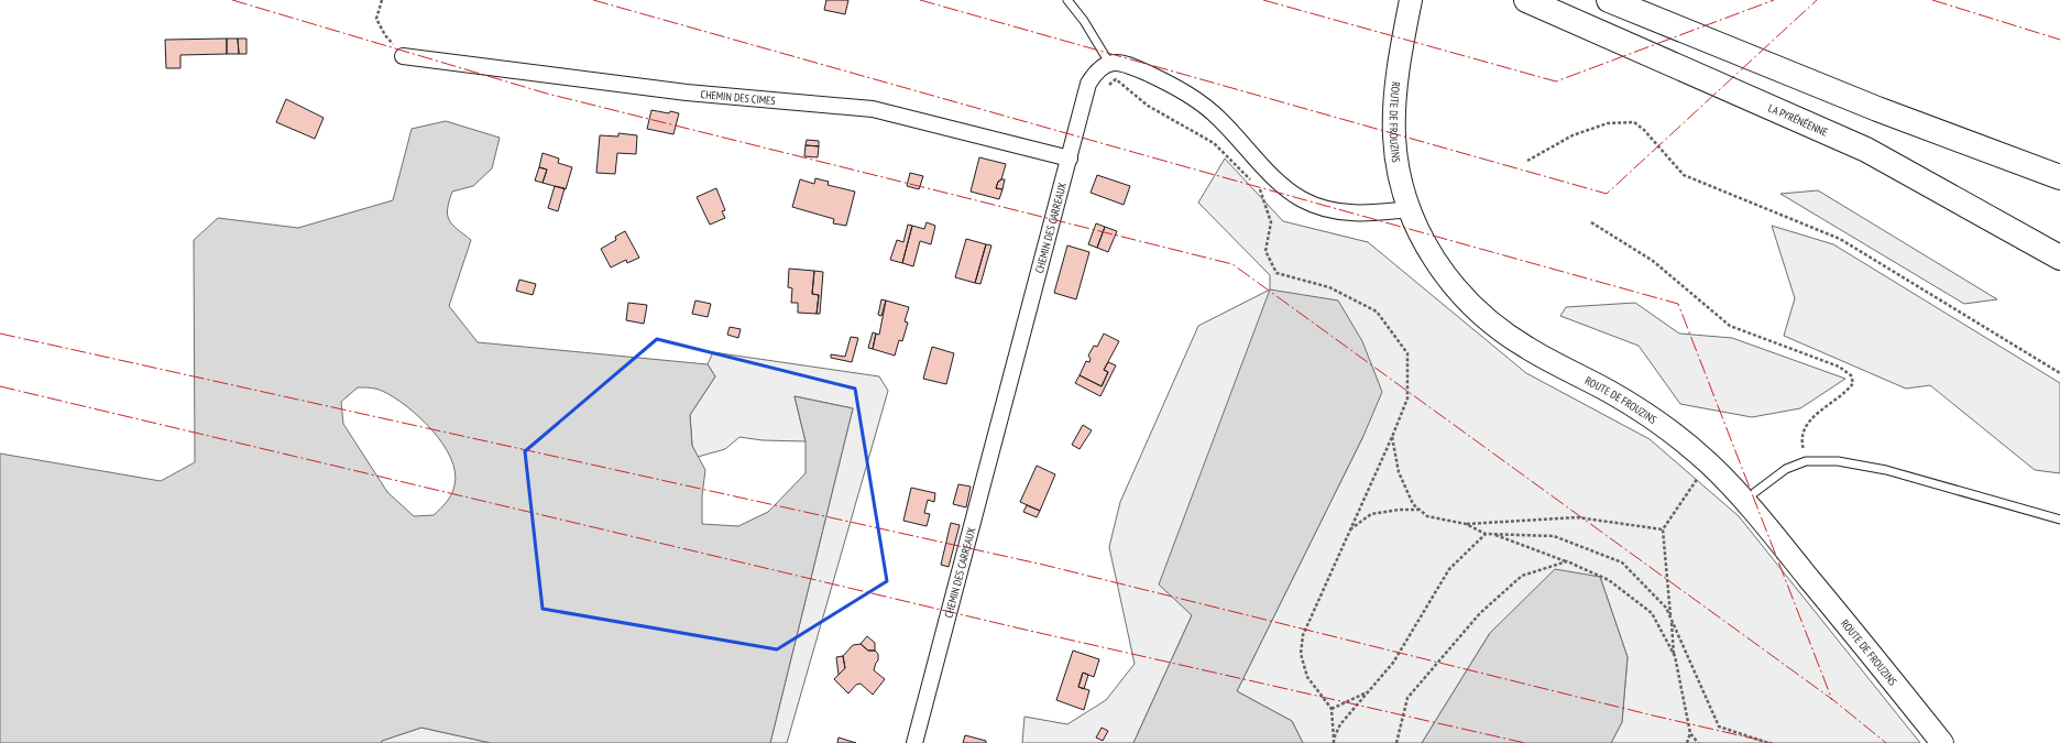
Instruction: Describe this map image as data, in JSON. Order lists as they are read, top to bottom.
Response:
{
  "streets": {
    "highway": ["LA PYRÉNÉENNE"],
    "main road": ["ROUTE DE FROUZINS"],
    "street": ["CHEMIN DES CIMES", "CHEMIN DES CARREAUX"]
  },
  "crossings": [
    ["CHEMIN DES CIMES", "CHEMIN DES CARREAUX"]
  ]
}
